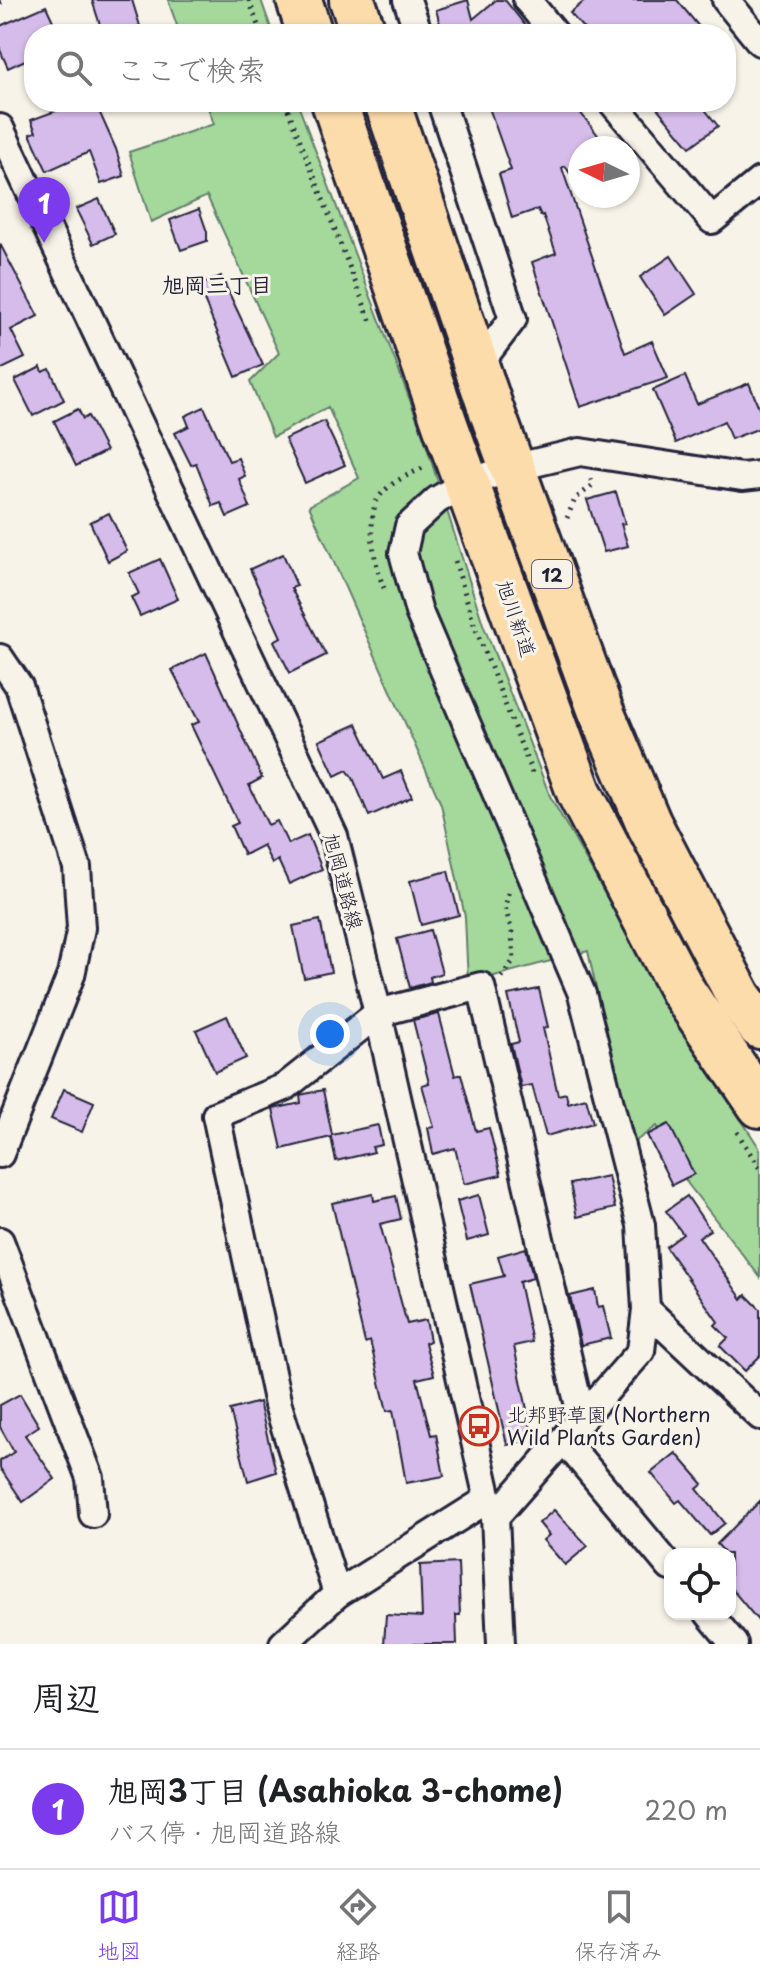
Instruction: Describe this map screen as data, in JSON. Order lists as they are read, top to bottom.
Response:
{
  "streets": {
    "highway": ["12", "旭川新道"],
    "street": ["旭岡道路線"]
  },
  "districts": ["旭岡三丁目"],
  "places": {
    "bus stop": ["北邦野草園 (Northern Wild Plants Garden)"]
  },
  "north": "left",
  "page": {
    "search": "ここで検索",
    "pins": "1",
    "heading": "周辺",
    "list": [
      {
        "mark": "1",
        "name": "旭岡3丁目 (Asahioka 3-chome)",
        "note": "バス停 · 旭岡道路線",
        "value": "220 m"
      }
    ],
    "nav": ["地図", "経路", "保存済み"]
  }
}
